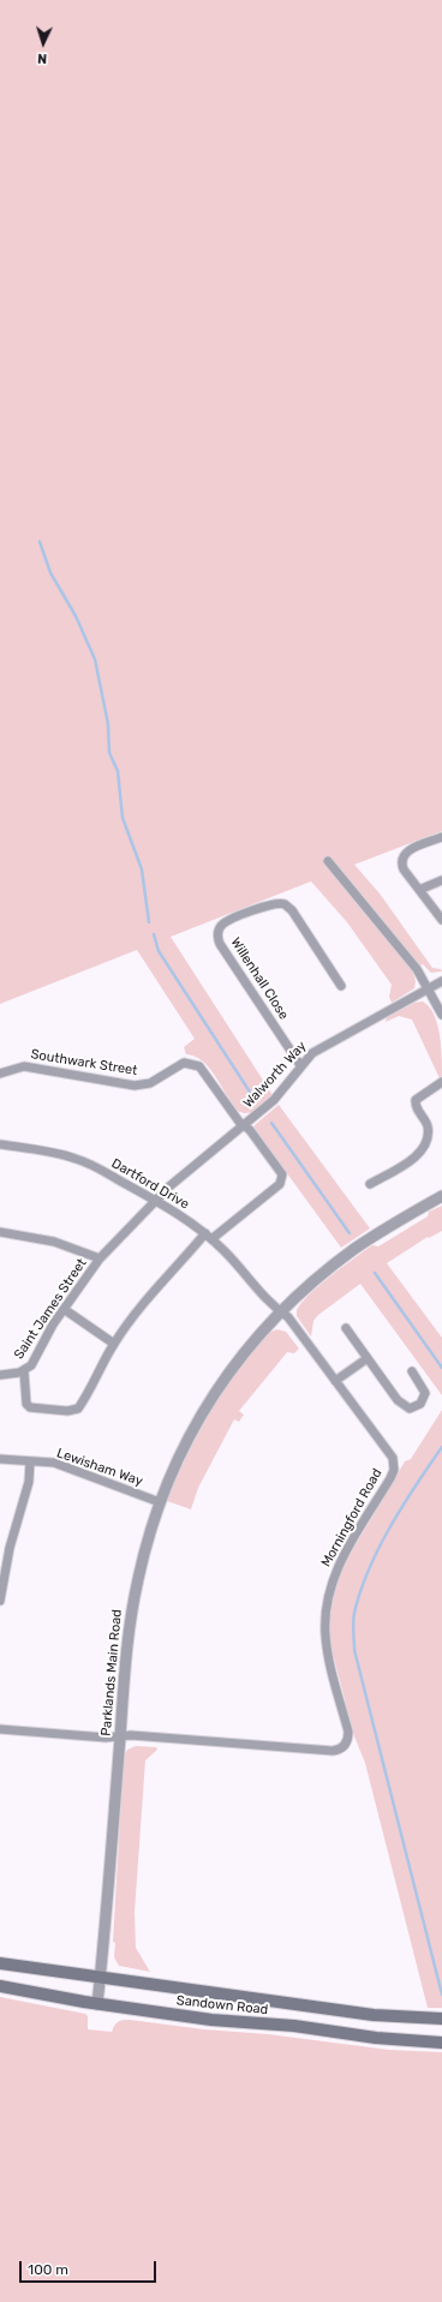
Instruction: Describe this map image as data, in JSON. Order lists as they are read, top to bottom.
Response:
{
  "streets": {
    "main road": ["Sandown Road"],
    "street": [
      "Willenhall Close",
      "Southwark Street",
      "Walworth Way",
      "Dartford Drive",
      "Saint James Street",
      "Lewisham Way",
      "Morningford Road",
      "Parklands Main Road"
    ]
  },
  "crossings": [
    ["Willenhall Close", "Walworth Way"],
    ["Southwark Street", "Walworth Way"],
    ["Southwark Street", "Dartford Drive"],
    ["Walworth Way", "Dartford Drive"],
    ["Walworth Way", "Saint James Street"],
    ["Dartford Drive", "Saint James Street"],
    ["Dartford Drive", "Morningford Road"],
    ["Dartford Drive", "Parklands Main Road"],
    ["Lewisham Way", "Parklands Main Road"],
    ["Morningford Road", "Parklands Main Road"],
    ["Parklands Main Road", "Sandown Road"]
  ],
  "scale_bar": "100 m",
  "north": "bottom"
}
